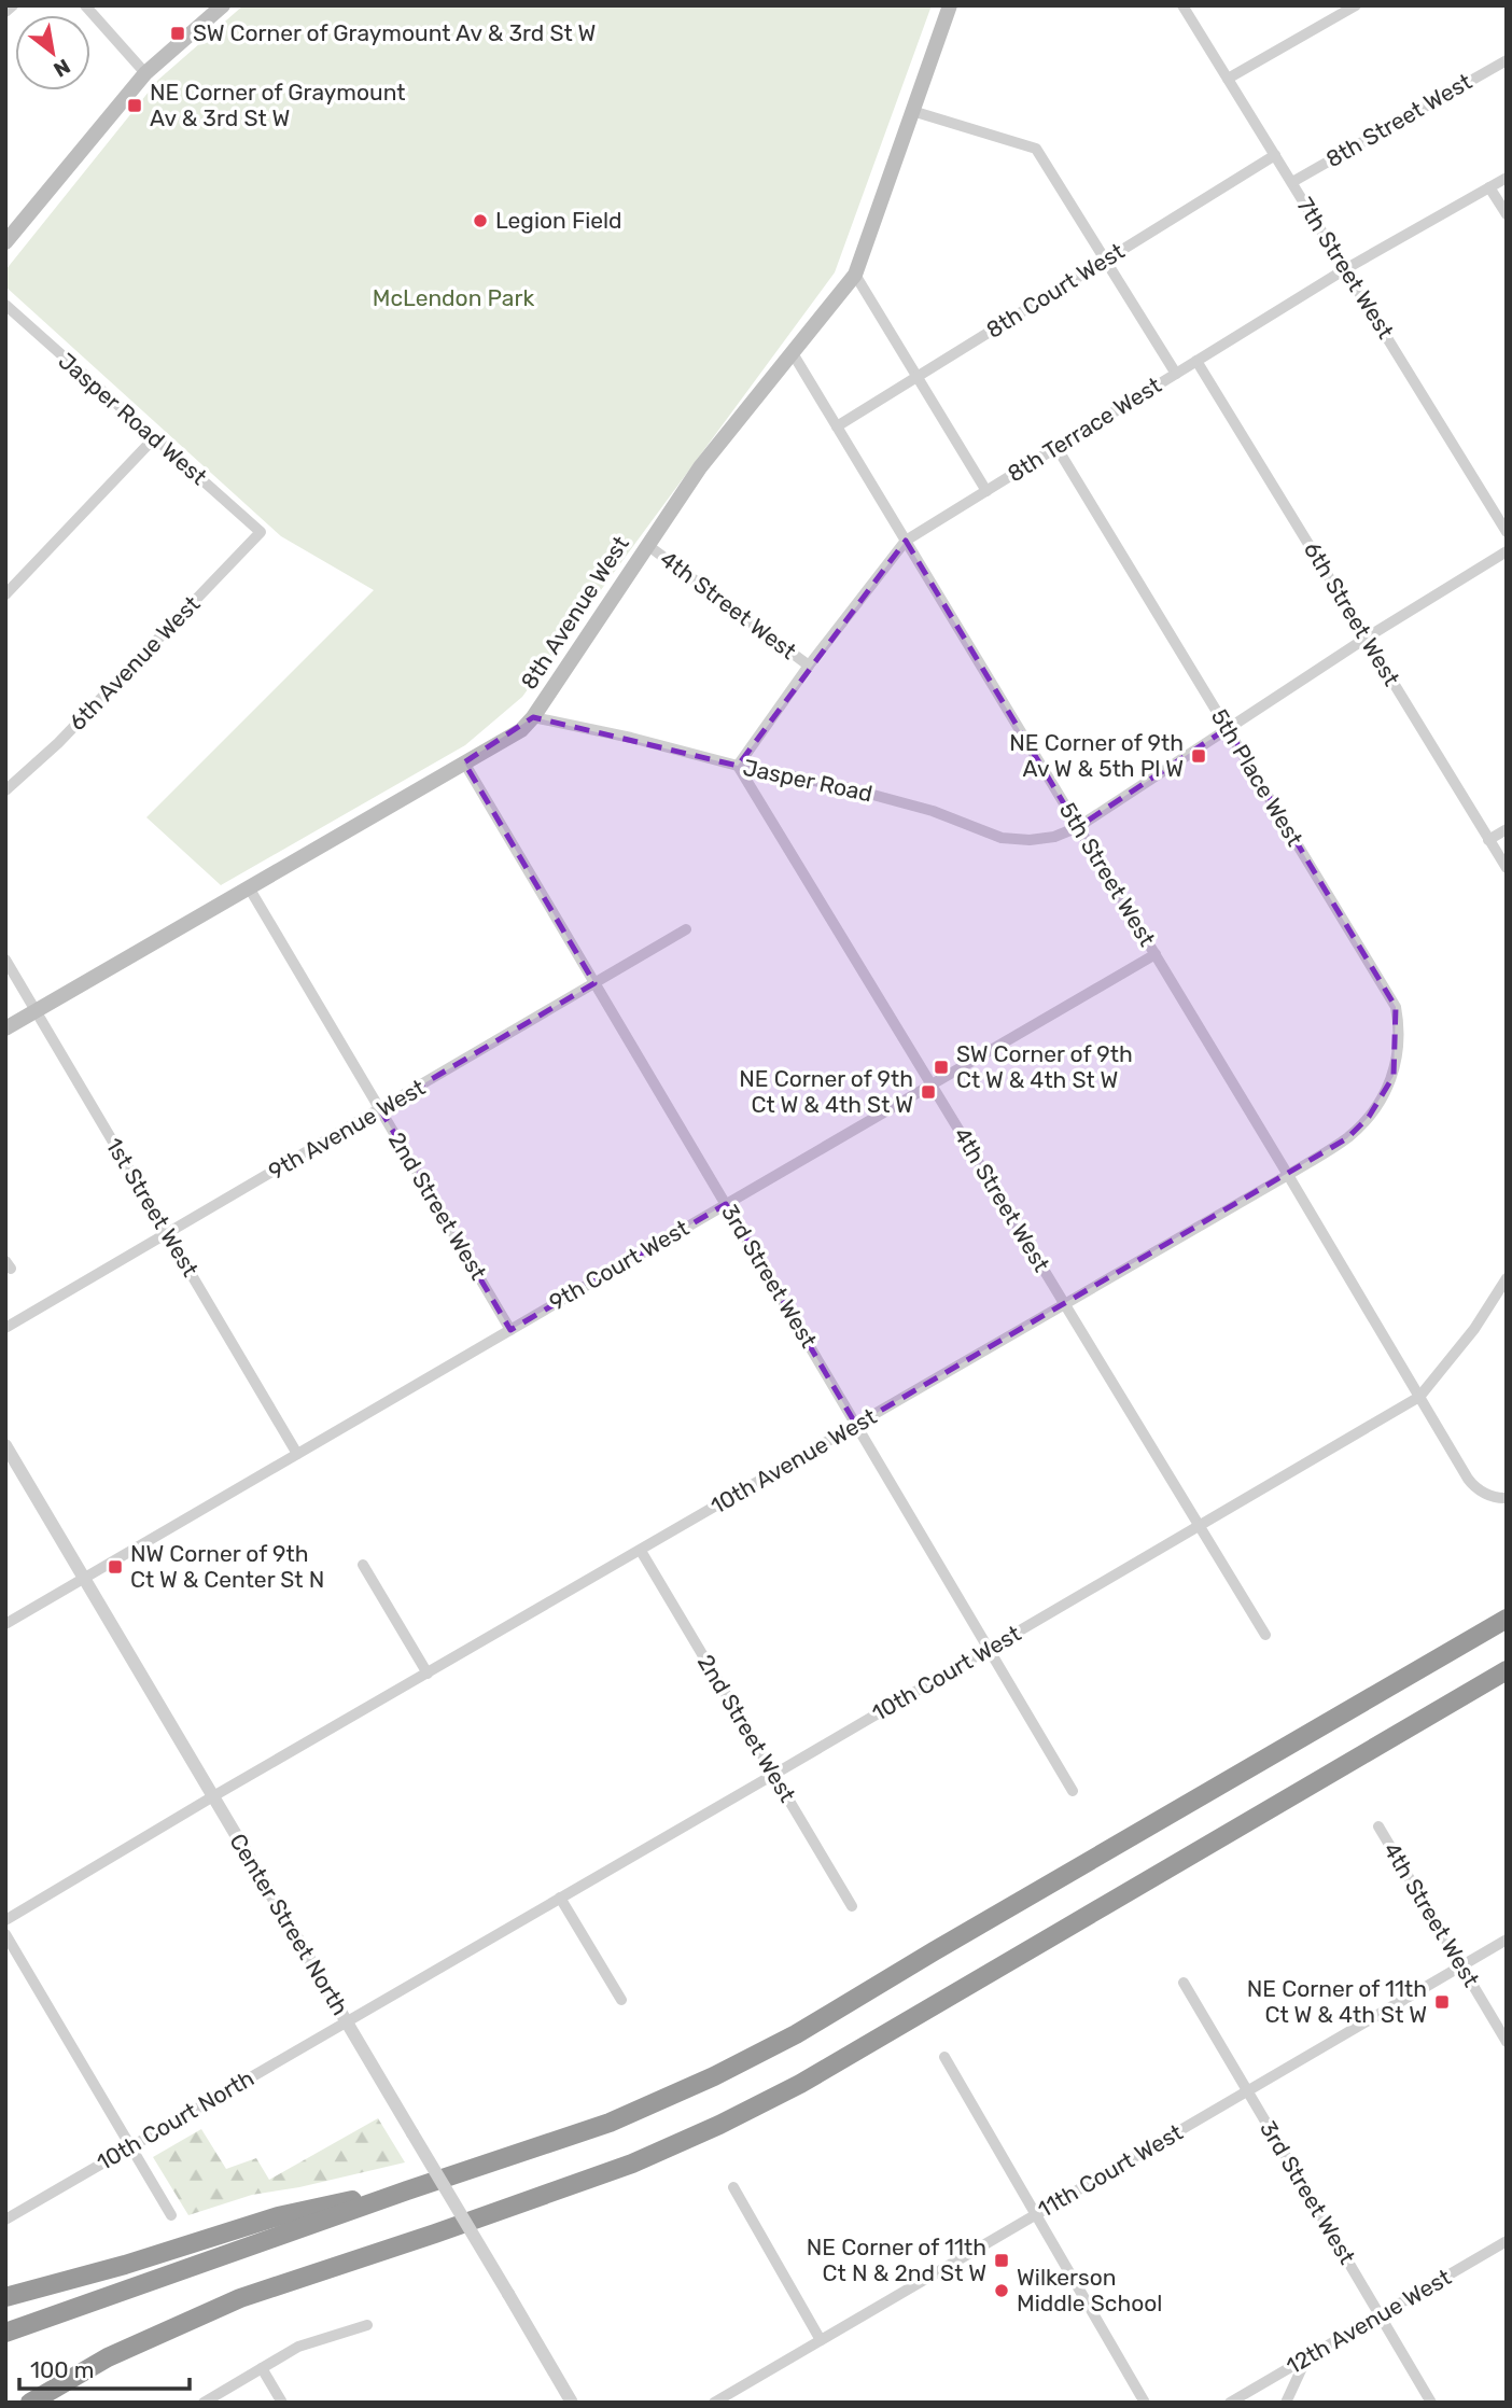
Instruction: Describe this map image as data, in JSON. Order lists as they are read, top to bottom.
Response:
{
  "streets": {
    "main road": ["8th Avenue West"],
    "street": [
      "8th Street West",
      "7th Street West",
      "8th Court West",
      "Jasper Road West",
      "8th Terrace West",
      "4th Street West",
      "6th Street West",
      "6th Avenue West",
      "5th Place West",
      "Jasper Road",
      "5th Street West",
      "9th Avenue West",
      "2nd Street West",
      "1st Street West",
      "9th Court West",
      "3rd Street West",
      "10th Avenue West",
      "10th Court West",
      "Center Street North",
      "10th Court North",
      "11th Court West",
      "12th Avenue West"
    ]
  },
  "crossings": [
    ["8th Street West", "7th Street West"],
    ["7th Street West", "8th Court West"],
    ["7th Street West", "8th Terrace West"],
    ["8th Court West", "5th Street West"],
    ["Jasper Road West", "6th Avenue West"],
    ["8th Terrace West", "4th Street West"],
    ["8th Terrace West", "6th Street West"],
    ["8th Terrace West", "5th Place West"],
    ["8th Terrace West", "Jasper Road"],
    ["8th Terrace West", "5th Street West"],
    ["4th Street West", "8th Avenue West"],
    ["4th Street West", "Jasper Road"],
    ["4th Street West", "9th Court West"],
    ["4th Street West", "10th Avenue West"],
    ["4th Street West", "10th Court West"],
    ["4th Street West", "11th Court West"],
    ["8th Avenue West", "Jasper Road"],
    ["8th Avenue West", "5th Street West"],
    ["8th Avenue West", "2nd Street West"],
    ["8th Avenue West", "1st Street West"],
    ["8th Avenue West", "3rd Street West"],
    ["5th Place West", "10th Avenue West"],
    ["Jasper Road", "5th Street West"],
    ["5th Street West", "9th Court West"],
    ["5th Street West", "10th Avenue West"],
    ["5th Street West", "10th Court West"],
    ["9th Avenue West", "2nd Street West"],
    ["9th Avenue West", "1st Street West"],
    ["9th Avenue West", "3rd Street West"],
    ["2nd Street West", "9th Court West"],
    ["2nd Street West", "10th Avenue West"],
    ["2nd Street West", "10th Court West"],
    ["1st Street West", "9th Court West"],
    ["9th Court West", "3rd Street West"],
    ["9th Court West", "Center Street North"],
    ["3rd Street West", "10th Avenue West"],
    ["3rd Street West", "10th Court West"],
    ["3rd Street West", "11th Court West"],
    ["3rd Street West", "12th Avenue West"],
    ["10th Avenue West", "Center Street North"],
    ["10th Court West", "Center Street North"],
    ["10th Court West", "10th Court North"],
    ["Center Street North", "10th Court North"]
  ],
  "parks": ["McLendon Park"],
  "places": {
    "transit": [
      "SW Corner of Graymount Av & 3rd St W",
      "NE Corner of Graymount Av & 3rd St W",
      "NE Corner of 9th Av W & 5th Pl W",
      "SW Corner of 9th Ct W & 4th St W",
      "NE Corner of 9th Ct W & 4th St W",
      "NW Corner of 9th Ct W & Center St N",
      "NE Corner of 11th Ct W & 4th St W",
      "NE Corner of 11th Ct N & 2nd St W"
    ],
    "other": ["Legion Field", "Wilkerson Middle School"]
  },
  "scale_bar": "100 m",
  "north": "bottom right"
}
